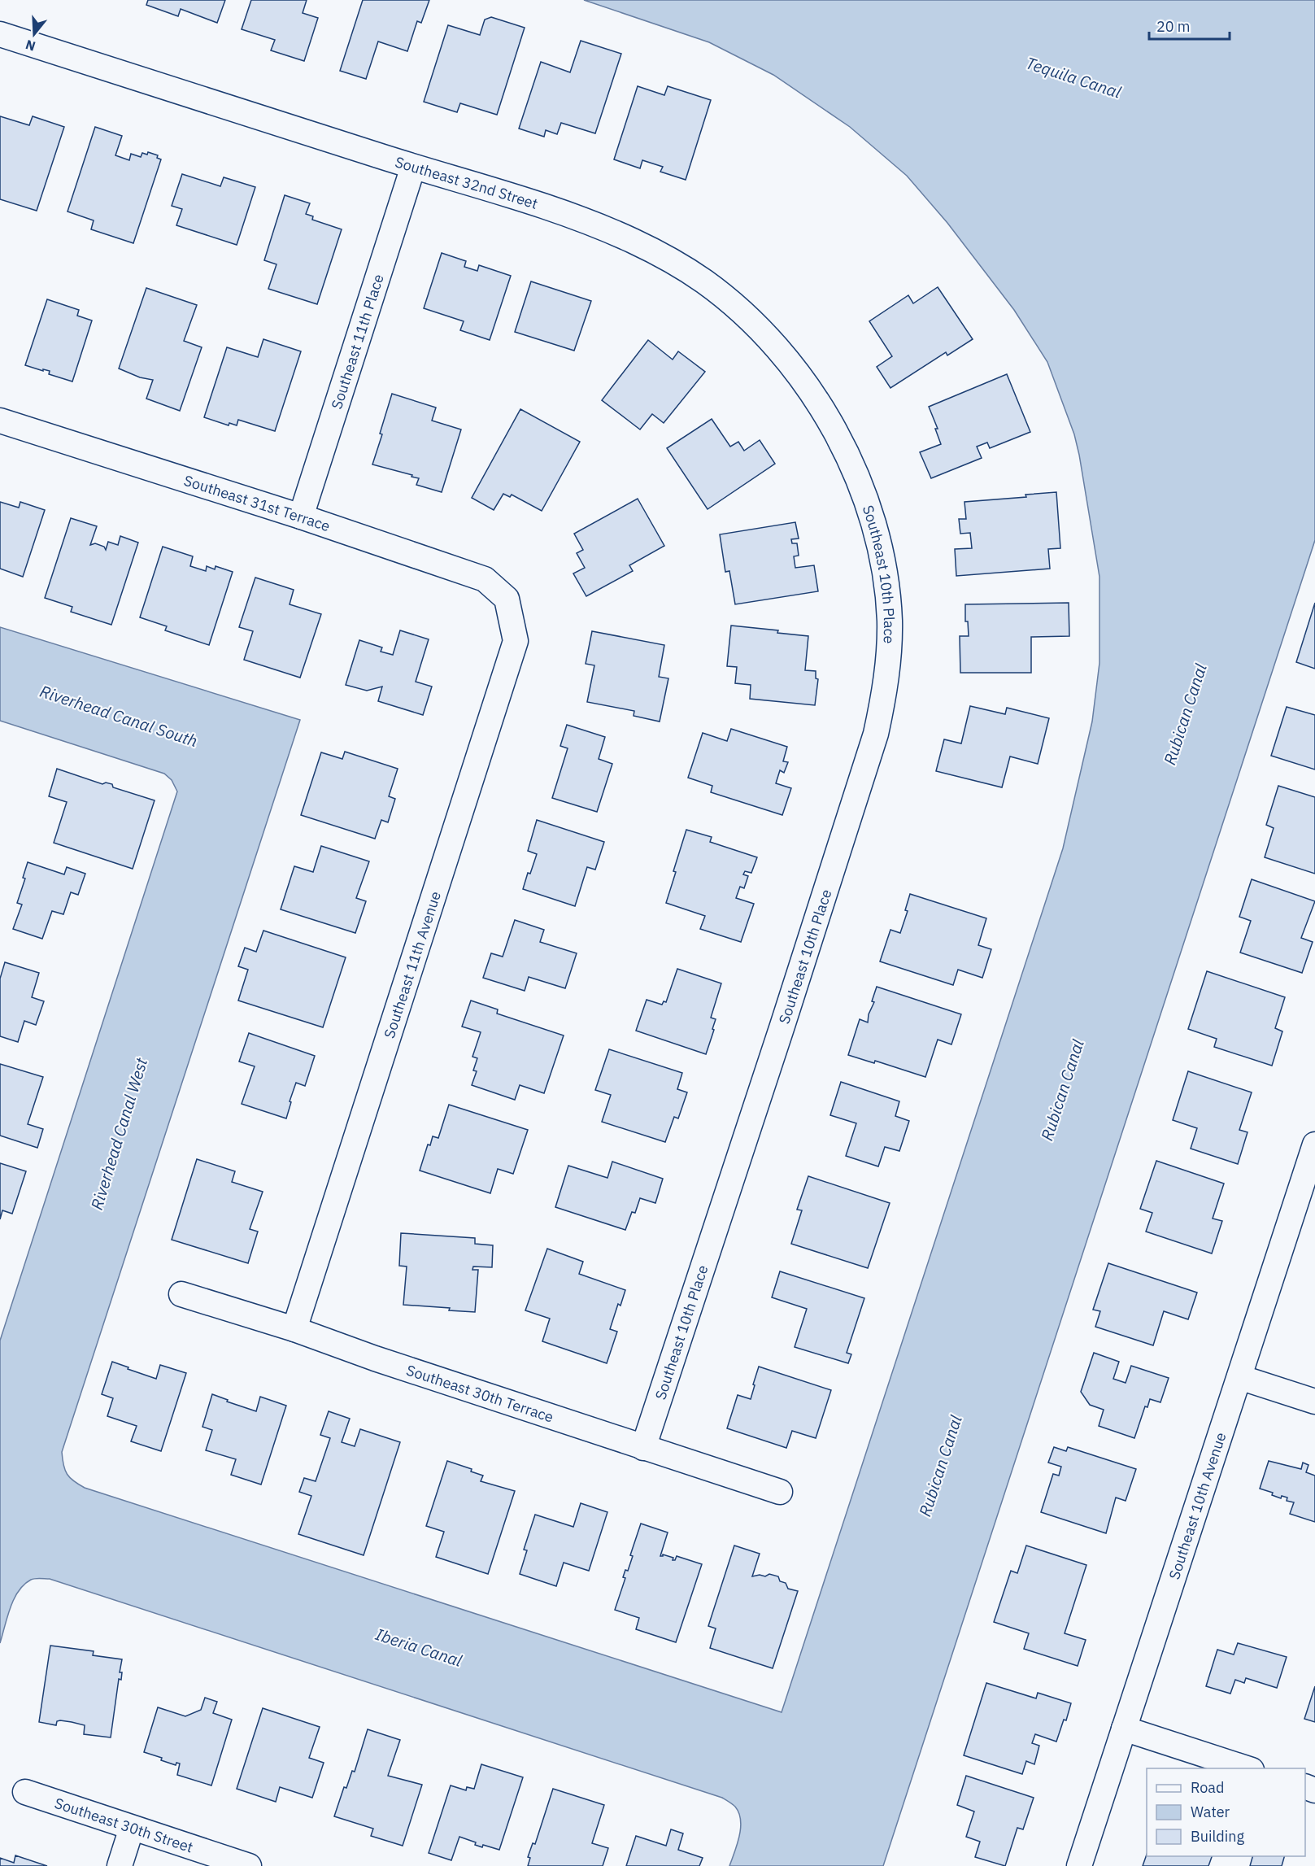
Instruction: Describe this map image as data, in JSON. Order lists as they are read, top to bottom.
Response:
{
  "streets": {
    "street": [
      "Southeast 32nd Street",
      "Southeast 11th Place",
      "Southeast 31st Terrace",
      "Southeast 10th Place",
      "Southeast 11th Avenue",
      "Southeast 30th Terrace",
      "Southeast 10th Avenue",
      "Southeast 30th Street"
    ]
  },
  "crossings": [
    ["Southeast 32nd Street", "Southeast 11th Place"],
    ["Southeast 32nd Street", "Southeast 10th Place"],
    ["Southeast 11th Place", "Southeast 31st Terrace"],
    ["Southeast 31st Terrace", "Southeast 11th Avenue"],
    ["Southeast 10th Place", "Southeast 30th Terrace"],
    ["Southeast 11th Avenue", "Southeast 30th Terrace"]
  ],
  "water": [
    "Tequila Canal",
    "Rubican Canal",
    "Riverhead Canal South",
    "Riverhead Canal West",
    "Iberia Canal"
  ],
  "legend": ["Road", "Water", "Building"],
  "scale_bar": "20 m",
  "north": "bottom"
}
